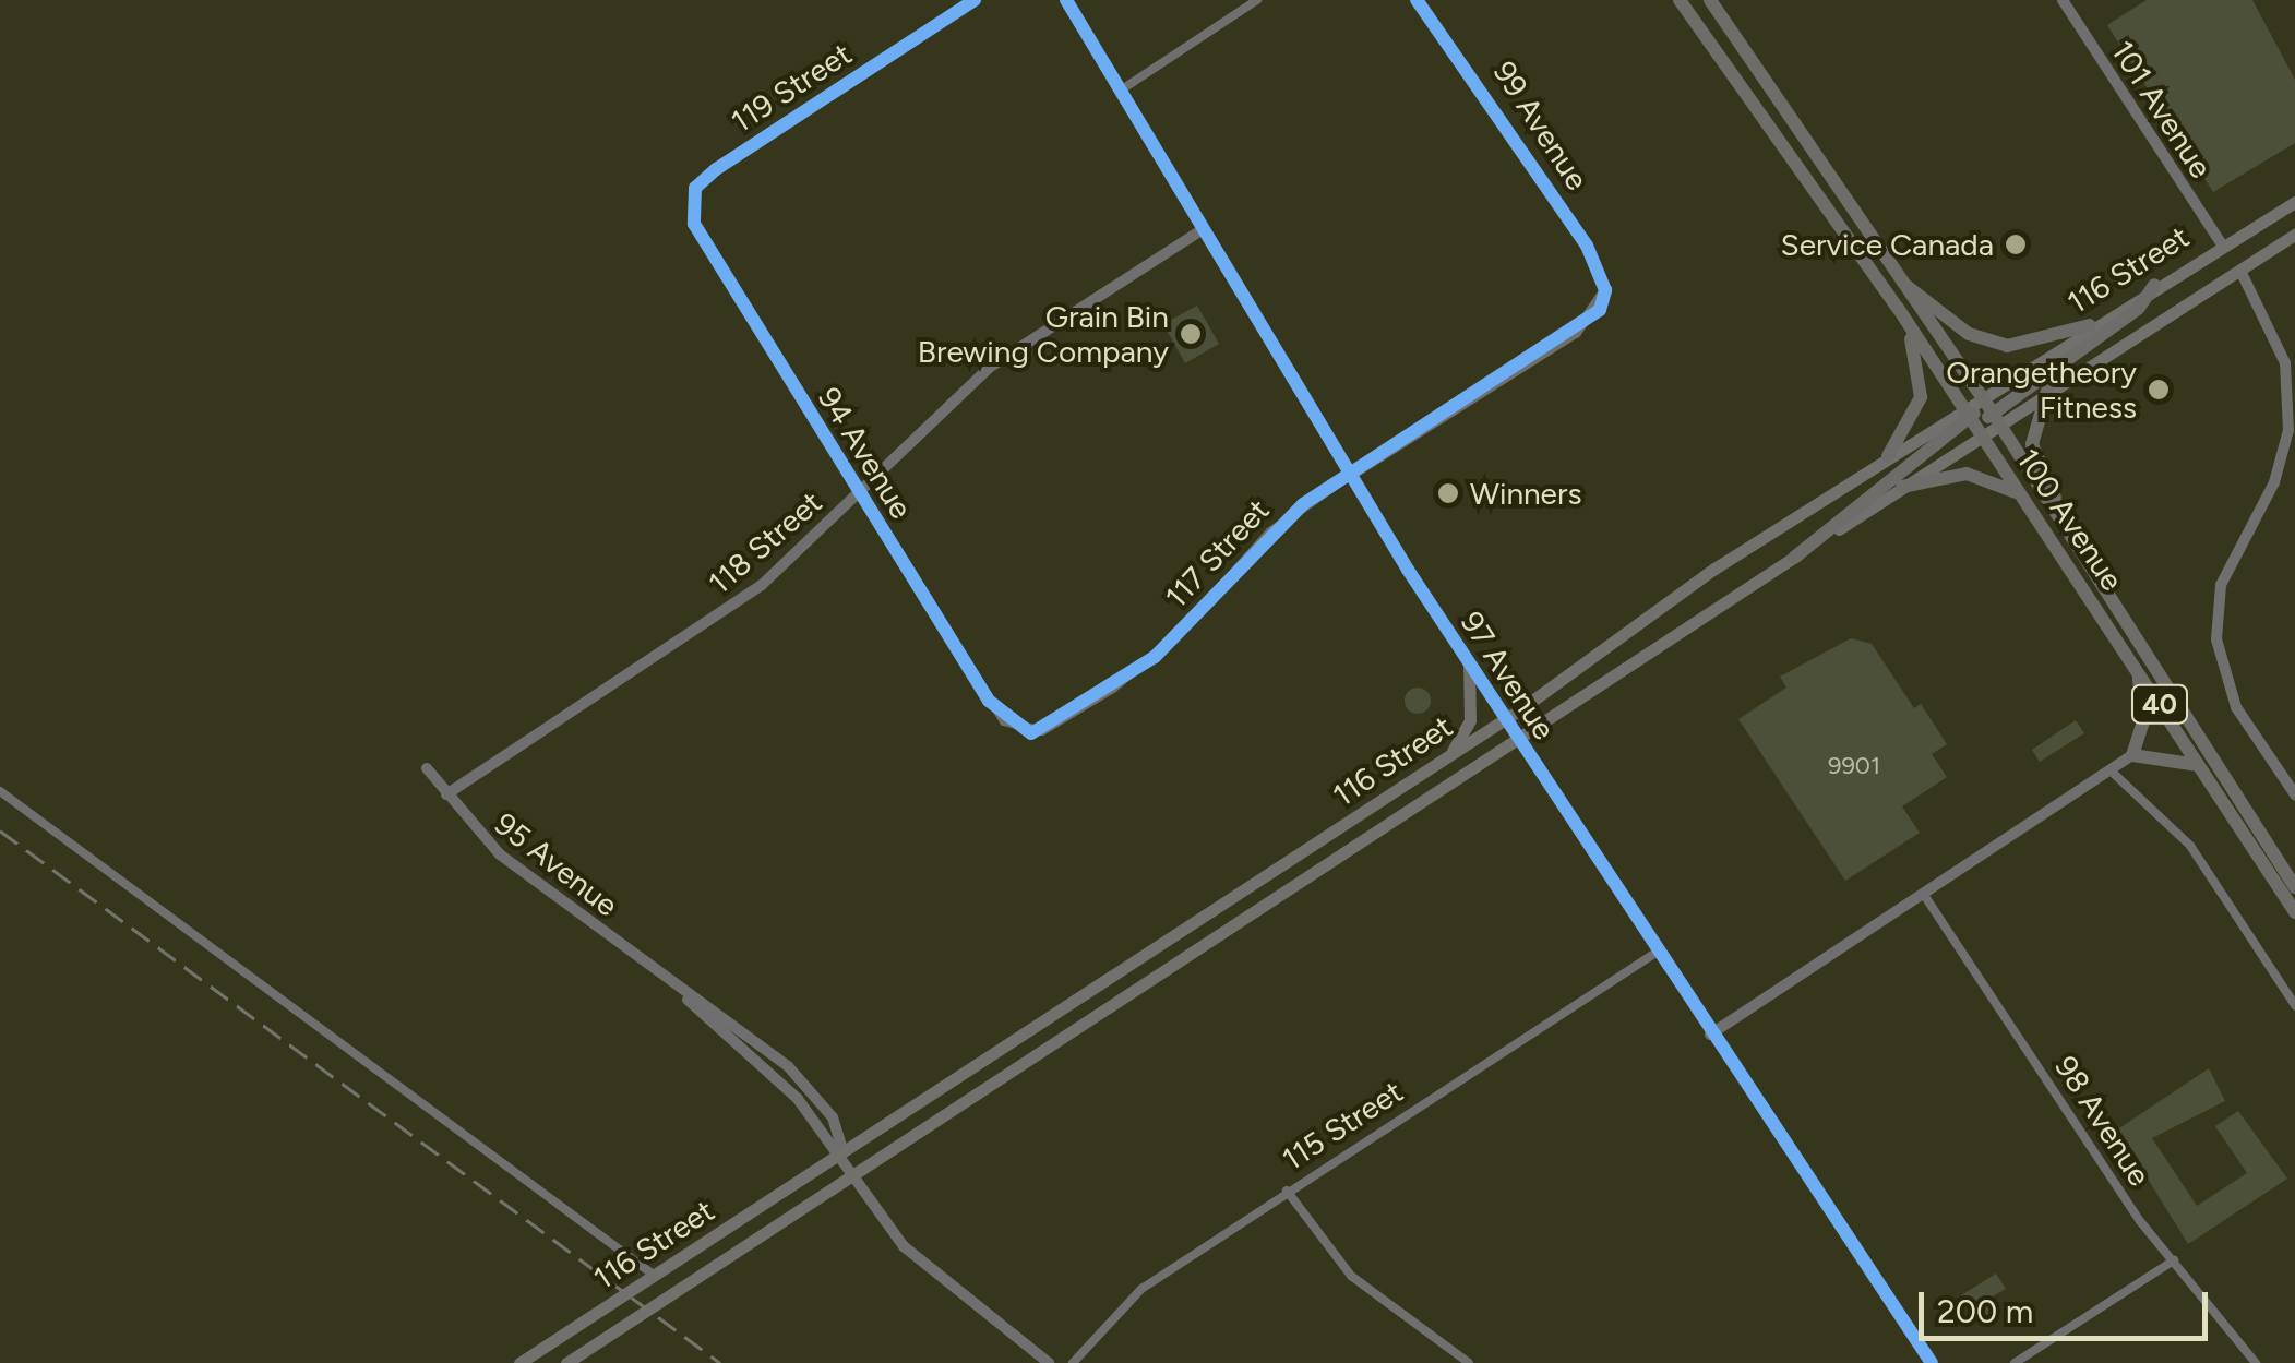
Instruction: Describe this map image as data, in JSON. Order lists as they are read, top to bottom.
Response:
{
  "streets": {
    "main road": ["116 Street", "100 Avenue", "40"],
    "street": [
      "119 Street",
      "101 Avenue",
      "99 Avenue",
      "94 Avenue",
      "118 Street",
      "117 Street",
      "97 Avenue",
      "95 Avenue",
      "98 Avenue",
      "115 Street"
    ]
  },
  "crossings": [
    ["119 Street", "94 Avenue"],
    ["101 Avenue", "116 Street"],
    ["99 Avenue", "117 Street"],
    ["116 Street", "100 Avenue"],
    ["116 Street", "97 Avenue"],
    ["116 Street", "95 Avenue"],
    ["94 Avenue", "118 Street"],
    ["94 Avenue", "117 Street"],
    ["118 Street", "97 Avenue"],
    ["118 Street", "95 Avenue"],
    ["117 Street", "97 Avenue"],
    ["97 Avenue", "115 Street"]
  ],
  "places": [
    "Service Canada",
    "Grain Bin Brewing Company",
    "Orangetheory Fitness",
    "Winners"
  ],
  "house_numbers": ["9901"],
  "scale_bar": "200 m"
}
